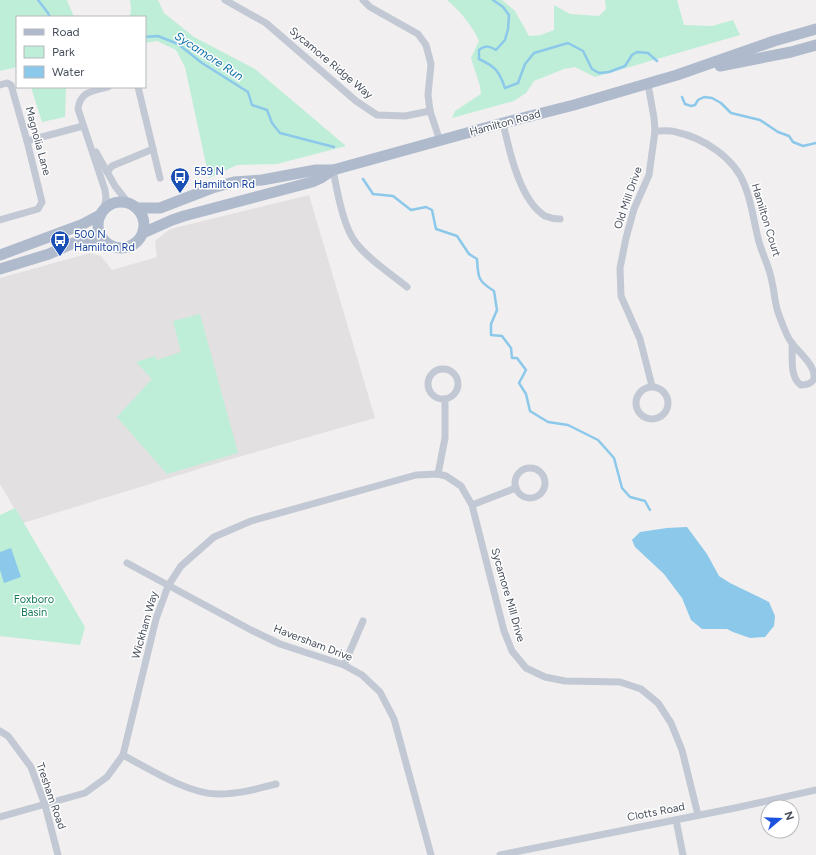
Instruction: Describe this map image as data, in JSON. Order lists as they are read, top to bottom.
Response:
{
  "streets": {
    "main road": ["Hamilton Road"],
    "street": [
      "Sycamore Ridge Way",
      "Magnolia Lane",
      "Old Mill Drive",
      "Hamilton Court",
      "Sycamore Mill Drive",
      "Wickham Way",
      "Haversham Drive",
      "Tresham Road",
      "Clotts Road"
    ]
  },
  "crossings": [
    ["Hamilton Road", "Old Mill Drive"],
    ["Old Mill Drive", "Hamilton Court"],
    ["Sycamore Mill Drive", "Wickham Way"],
    ["Sycamore Mill Drive", "Clotts Road"],
    ["Wickham Way", "Haversham Drive"],
    ["Wickham Way", "Tresham Road"]
  ],
  "water": ["Sycamore Run"],
  "parks": ["Foxboro Basin"],
  "places": {
    "bus stop": ["559 N Hamilton Rd", "500 N Hamilton Rd"]
  },
  "legend": ["Road", "Park", "Water"],
  "north": "right"
}
